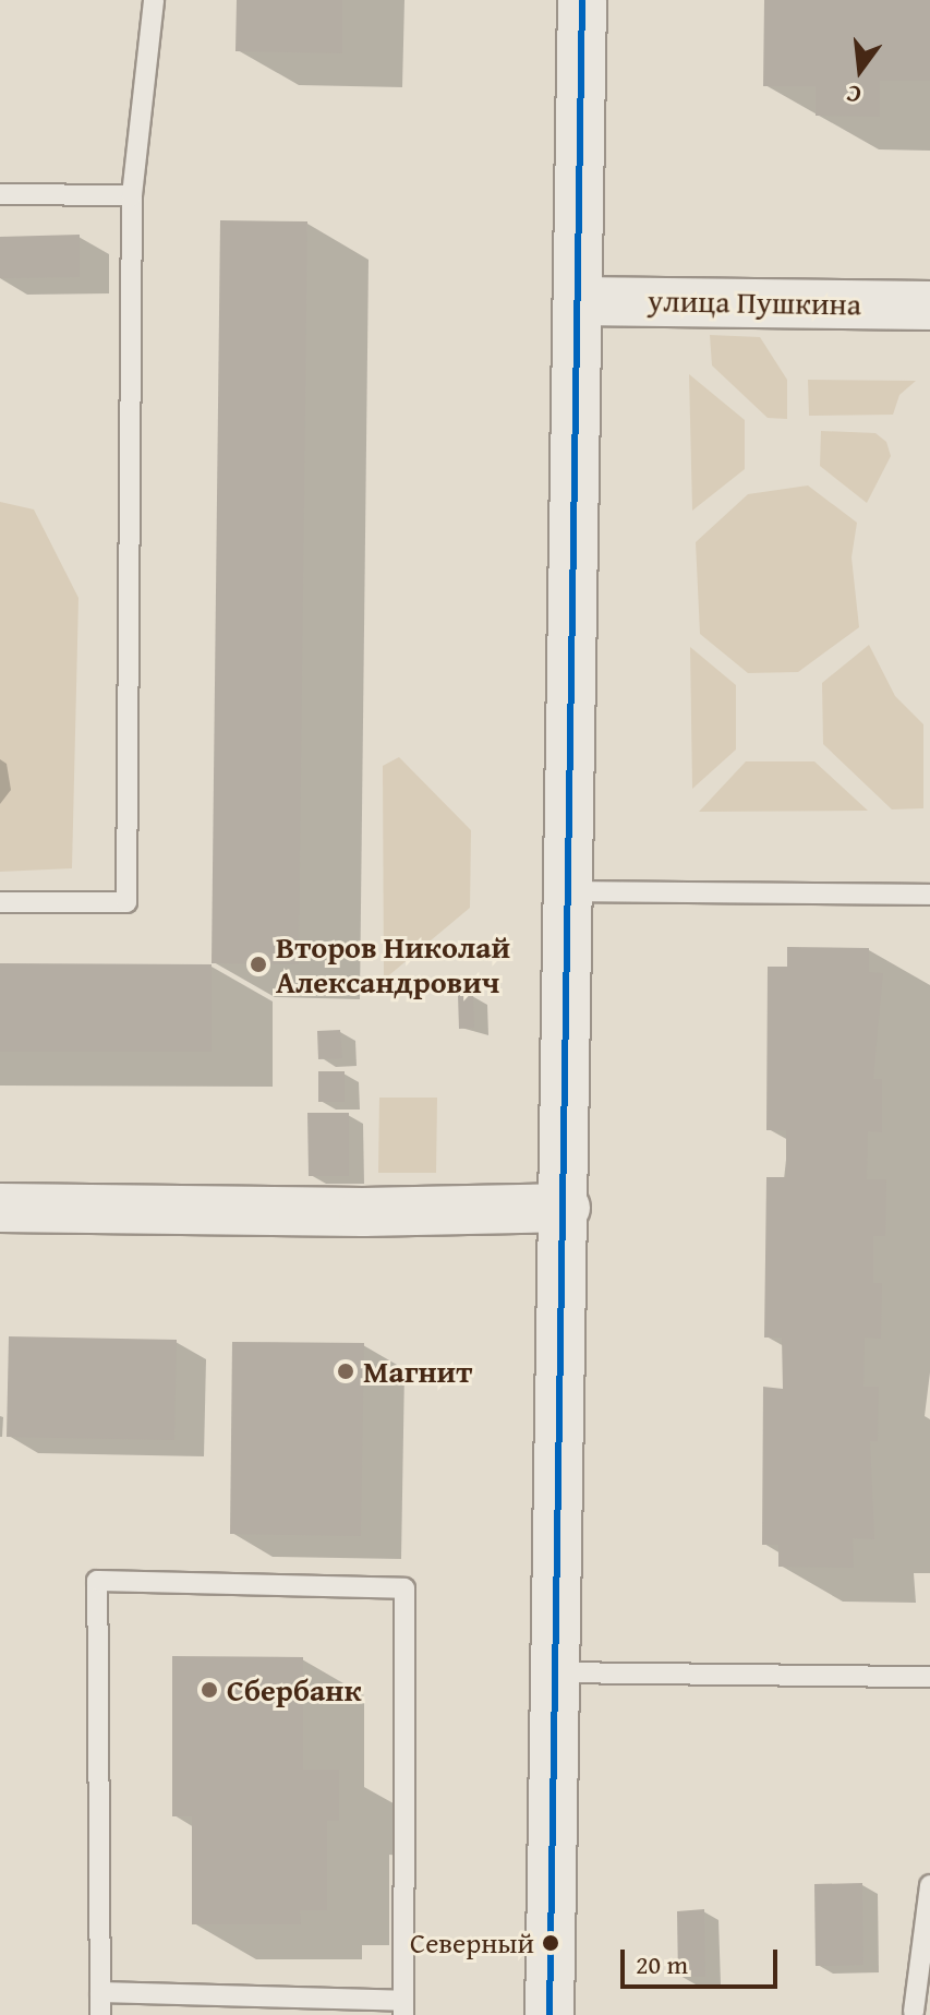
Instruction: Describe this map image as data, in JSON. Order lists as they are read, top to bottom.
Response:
{
  "streets": {
    "main road": ["улица Пушкина"]
  },
  "places": [
    "Второв Николай Александрович",
    "Магнит",
    "Сбербанк",
    "Северный"
  ],
  "scale_bar": "20 m",
  "north": "bottom"
}
